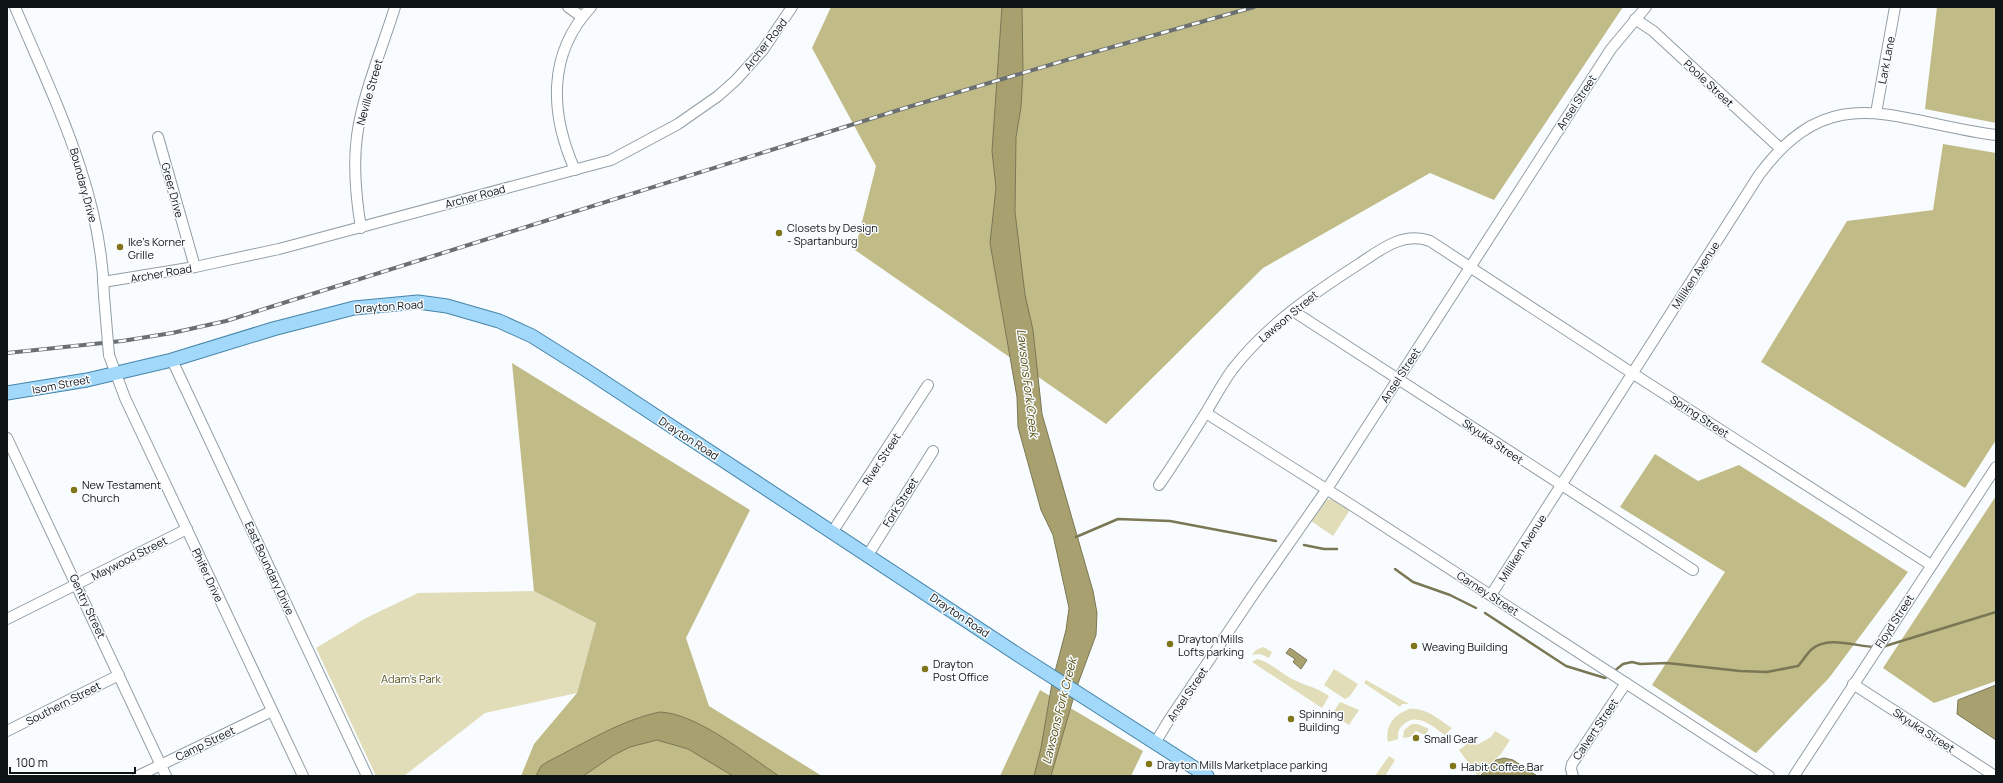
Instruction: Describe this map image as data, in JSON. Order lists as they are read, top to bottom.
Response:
{
  "streets": {
    "main road": ["Drayton Road", "Isom Street"],
    "street": [
      "Archer Road",
      "Lark Lane",
      "Poole Street",
      "Neville Street",
      "Ansel Street",
      "Boundary Drive",
      "Greer Drive",
      "Milliken Avenue",
      "Lawson Street",
      "Spring Street",
      "Skyuka Street",
      "River Street",
      "Fork Street",
      "Maywood Street",
      "East Boundary Drive",
      "Phifer Drive",
      "Carney Street",
      "Gentry Street",
      "Floyd Street",
      "Southern Street",
      "Calvert Street",
      "Camp Street"
    ]
  },
  "crossings": [
    ["Archer Road", "Neville Street"],
    ["Archer Road", "Boundary Drive"],
    ["Archer Road", "Greer Drive"],
    ["Lark Lane", "Milliken Avenue"],
    ["Poole Street", "Ansel Street"],
    ["Poole Street", "Milliken Avenue"],
    ["Ansel Street", "Drayton Road"],
    ["Ansel Street", "Lawson Street"],
    ["Ansel Street", "Spring Street"],
    ["Ansel Street", "Skyuka Street"],
    ["Ansel Street", "Carney Street"],
    ["Boundary Drive", "Drayton Road"],
    ["Boundary Drive", "Isom Street"],
    ["Boundary Drive", "Phifer Drive"],
    ["Milliken Avenue", "Spring Street"],
    ["Milliken Avenue", "Skyuka Street"],
    ["Milliken Avenue", "Carney Street"],
    ["Drayton Road", "Isom Street"],
    ["Drayton Road", "River Street"],
    ["Drayton Road", "Fork Street"],
    ["Drayton Road", "East Boundary Drive"],
    ["Drayton Road", "Phifer Drive"],
    ["Lawson Street", "Spring Street"],
    ["Lawson Street", "Skyuka Street"],
    ["Lawson Street", "Carney Street"],
    ["Isom Street", "Phifer Drive"],
    ["Spring Street", "Floyd Street"],
    ["Skyuka Street", "Floyd Street"],
    ["Maywood Street", "Phifer Drive"],
    ["Maywood Street", "Gentry Street"],
    ["Phifer Drive", "Camp Street"],
    ["Carney Street", "Calvert Street"],
    ["Gentry Street", "Southern Street"],
    ["Gentry Street", "Camp Street"]
  ],
  "water": ["Lawsons Fork Creek"],
  "parks": ["Adam's Park"],
  "places": [
    "Closets by Design - Spartanburg",
    "Ike's Korner Grille",
    "New Testament Church",
    "Drayton Mills Lofts parking",
    "Weaving Building",
    "Drayton Post Office",
    "Spinning Building",
    "Small Gear",
    "Drayton Mills Marketplace parking",
    "Habit Coffee Bar"
  ],
  "scale_bar": "100 m"
}
